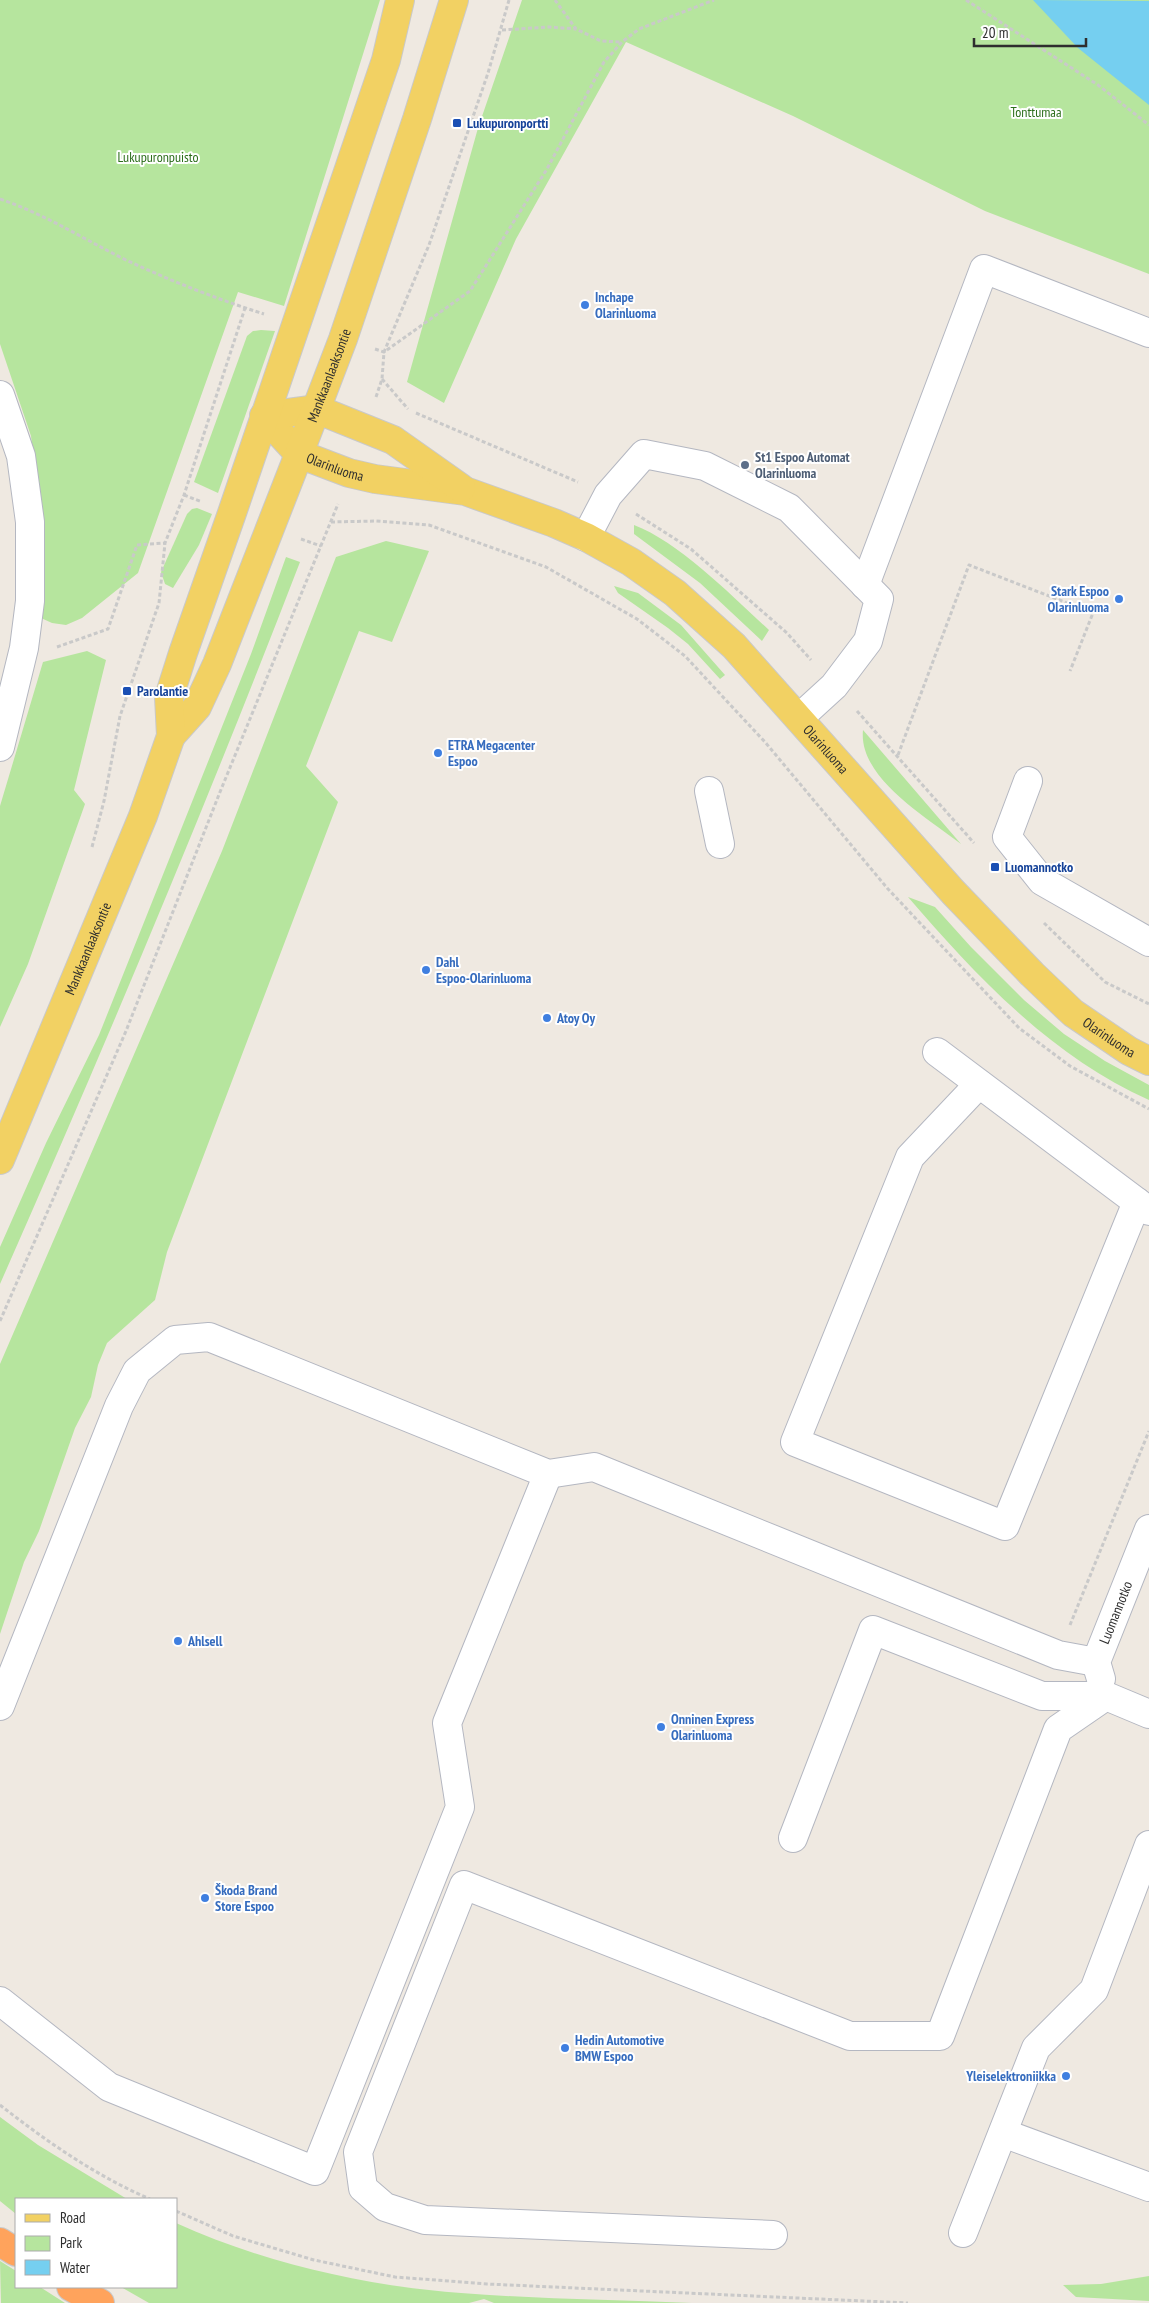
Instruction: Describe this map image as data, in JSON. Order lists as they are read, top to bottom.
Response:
{
  "streets": {
    "main road": ["Mankkaanlaaksontie", "Olarinluoma"],
    "street": ["Luomannotko"]
  },
  "crossings": [
    ["Mankkaanlaaksontie", "Olarinluoma"]
  ],
  "parks": ["Tonttumaa", "Lukupuronpuisto"],
  "places": {
    "transit": ["Lukupuronportti", "Parolantie", "Luomannotko"],
    "other": [
      "Inchape Olarinluoma",
      "St1 Espoo Automat Olarinluoma",
      "Stark Espoo Olarinluoma",
      "ETRA Megacenter Espoo",
      "Dahl Espoo-Olarinluoma",
      "Atoy Oy",
      "Ahlsell",
      "Onninen Express Olarinluoma",
      "Škoda Brand Store Espoo",
      "Hedin Automotive BMW Espoo",
      "Yleiselektroniikka"
    ]
  },
  "legend": ["Road", "Park", "Water"],
  "scale_bar": "20 m"
}
